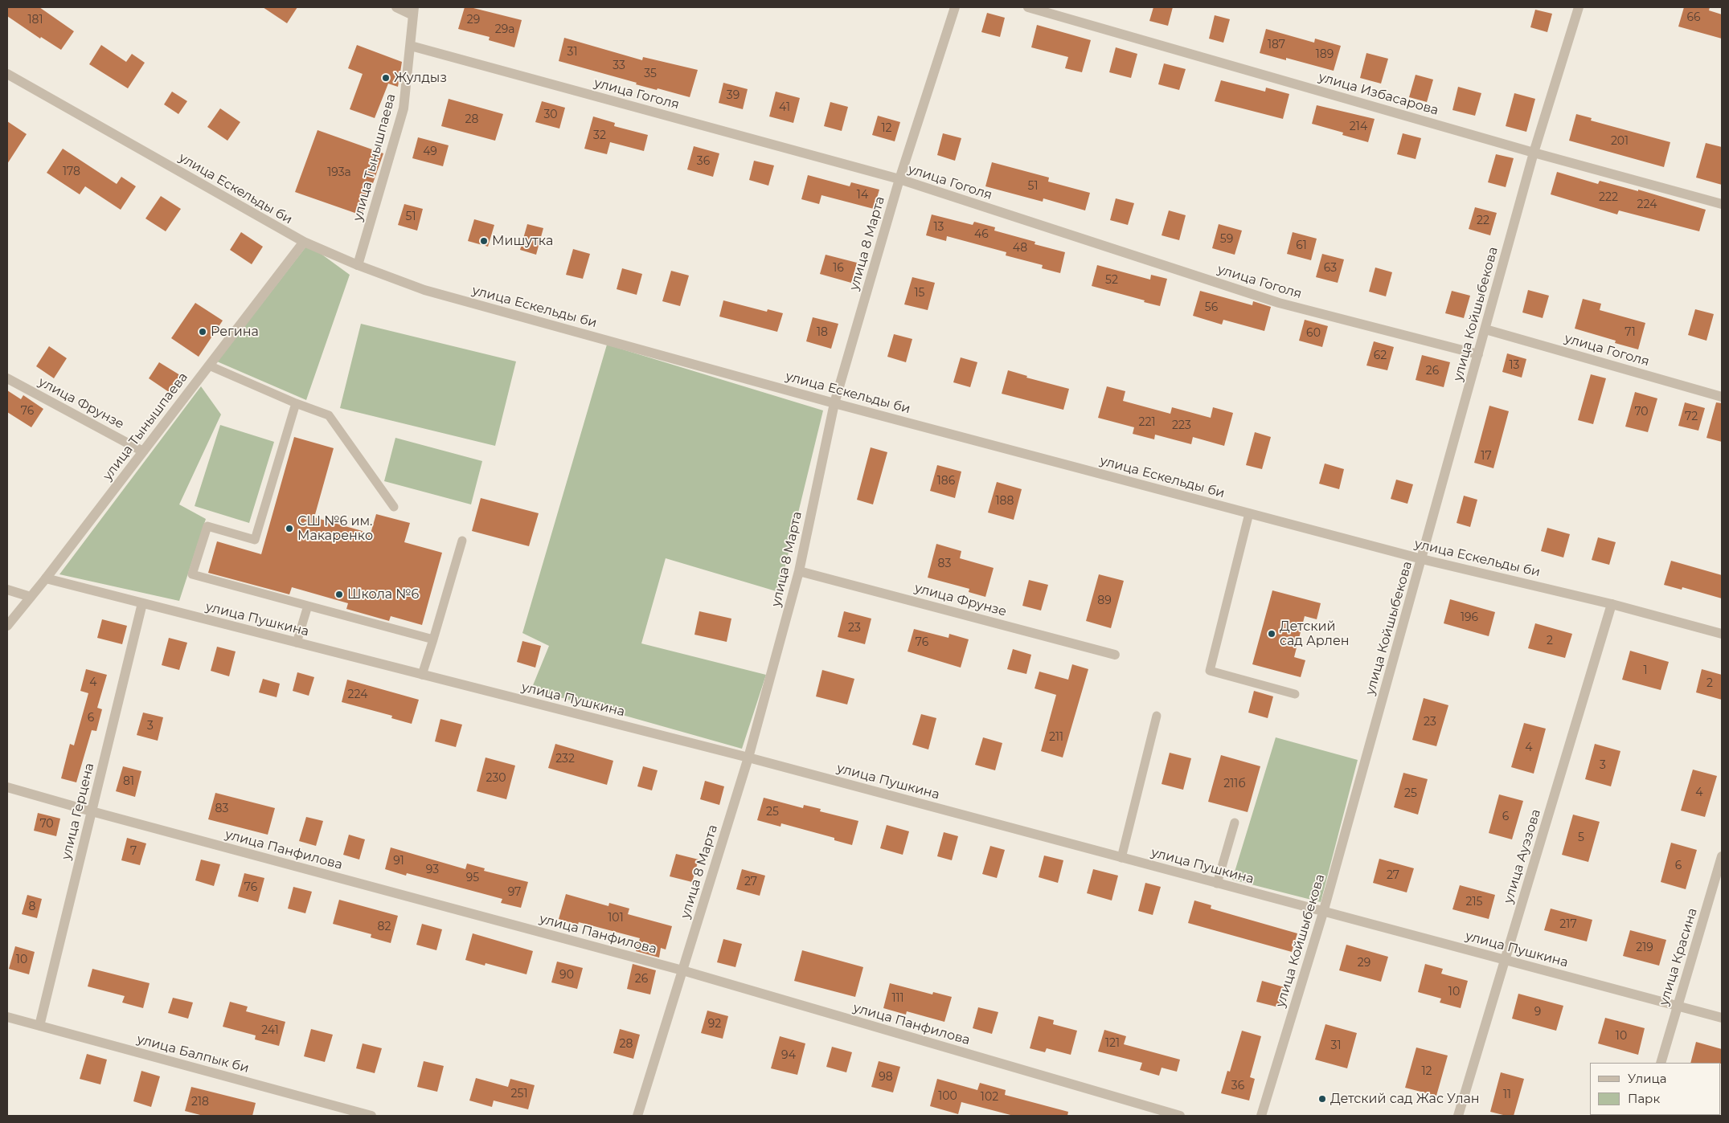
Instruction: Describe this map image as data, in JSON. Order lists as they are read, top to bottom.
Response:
{
  "streets": {
    "street": [
      "улица Гоголя",
      "улица Избасарова",
      "улица Тынышпаева",
      "улица Ескельды би",
      "улица 8 Марта",
      "улица Койшыбекова",
      "улица Фрунзе",
      "улица Пушкина",
      "улица Герцена",
      "улица Панфилова",
      "улица Ауэзова",
      "улица Красина",
      "улица Балпык би"
    ]
  },
  "crossings": [
    ["улица Гоголя", "улица Тынышпаева"],
    ["улица Гоголя", "улица 8 Марта"],
    ["улица Гоголя", "улица Койшыбекова"],
    ["улица Избасарова", "улица Койшыбекова"],
    ["улица Тынышпаева", "улица Ескельды би"],
    ["улица Тынышпаева", "улица Фрунзе"],
    ["улица Тынышпаева", "улица Пушкина"],
    ["улица Ескельды би", "улица 8 Марта"],
    ["улица Ескельды би", "улица Койшыбекова"],
    ["улица Ескельды би", "улица Ауэзова"],
    ["улица 8 Марта", "улица Фрунзе"],
    ["улица 8 Марта", "улица Пушкина"],
    ["улица 8 Марта", "улица Панфилова"],
    ["улица Койшыбекова", "улица Пушкина"],
    ["улица Пушкина", "улица Герцена"],
    ["улица Пушкина", "улица Ауэзова"],
    ["улица Пушкина", "улица Красина"],
    ["улица Герцена", "улица Панфилова"],
    ["улица Герцена", "улица Балпык би"]
  ],
  "places": [
    "Жулдыз",
    "Мишутка",
    "Регина",
    "СШ №6 им. Макаренко",
    "Школа №6",
    "Детский сад Арлен",
    "Детский сад Жас Улан"
  ],
  "house_numbers": [
    "66",
    "181",
    "29",
    "29а",
    "187",
    "31",
    "189",
    "33",
    "35",
    "39",
    "41",
    "30",
    "28",
    "214",
    "12",
    "32",
    "201",
    "49",
    "36",
    "178",
    "193а",
    "51",
    "14",
    "222",
    "224",
    "51",
    "22",
    "13",
    "46",
    "59",
    "61",
    "48",
    "16",
    "63",
    "52",
    "15",
    "56",
    "18",
    "71",
    "60",
    "62",
    "13",
    "26",
    "76",
    "70",
    "72",
    "221",
    "223",
    "17",
    "186",
    "188",
    "83",
    "89",
    "196",
    "23",
    "2",
    "76",
    "1",
    "4",
    "2",
    "224",
    "6",
    "23",
    "3",
    "211",
    "4",
    "232",
    "3",
    "230",
    "81",
    "211б",
    "4",
    "25",
    "83",
    "25",
    "6",
    "70",
    "5",
    "7",
    "91",
    "6",
    "93",
    "27",
    "95",
    "27",
    "76",
    "97",
    "215",
    "8",
    "101",
    "217",
    "82",
    "219",
    "10",
    "29",
    "90",
    "26",
    "10",
    "111",
    "9",
    "92",
    "241",
    "10",
    "121",
    "28",
    "31",
    "94",
    "12",
    "98",
    "36",
    "251",
    "11",
    "100",
    "102",
    "218"
  ],
  "legend": ["Улица", "Парк"]
}
